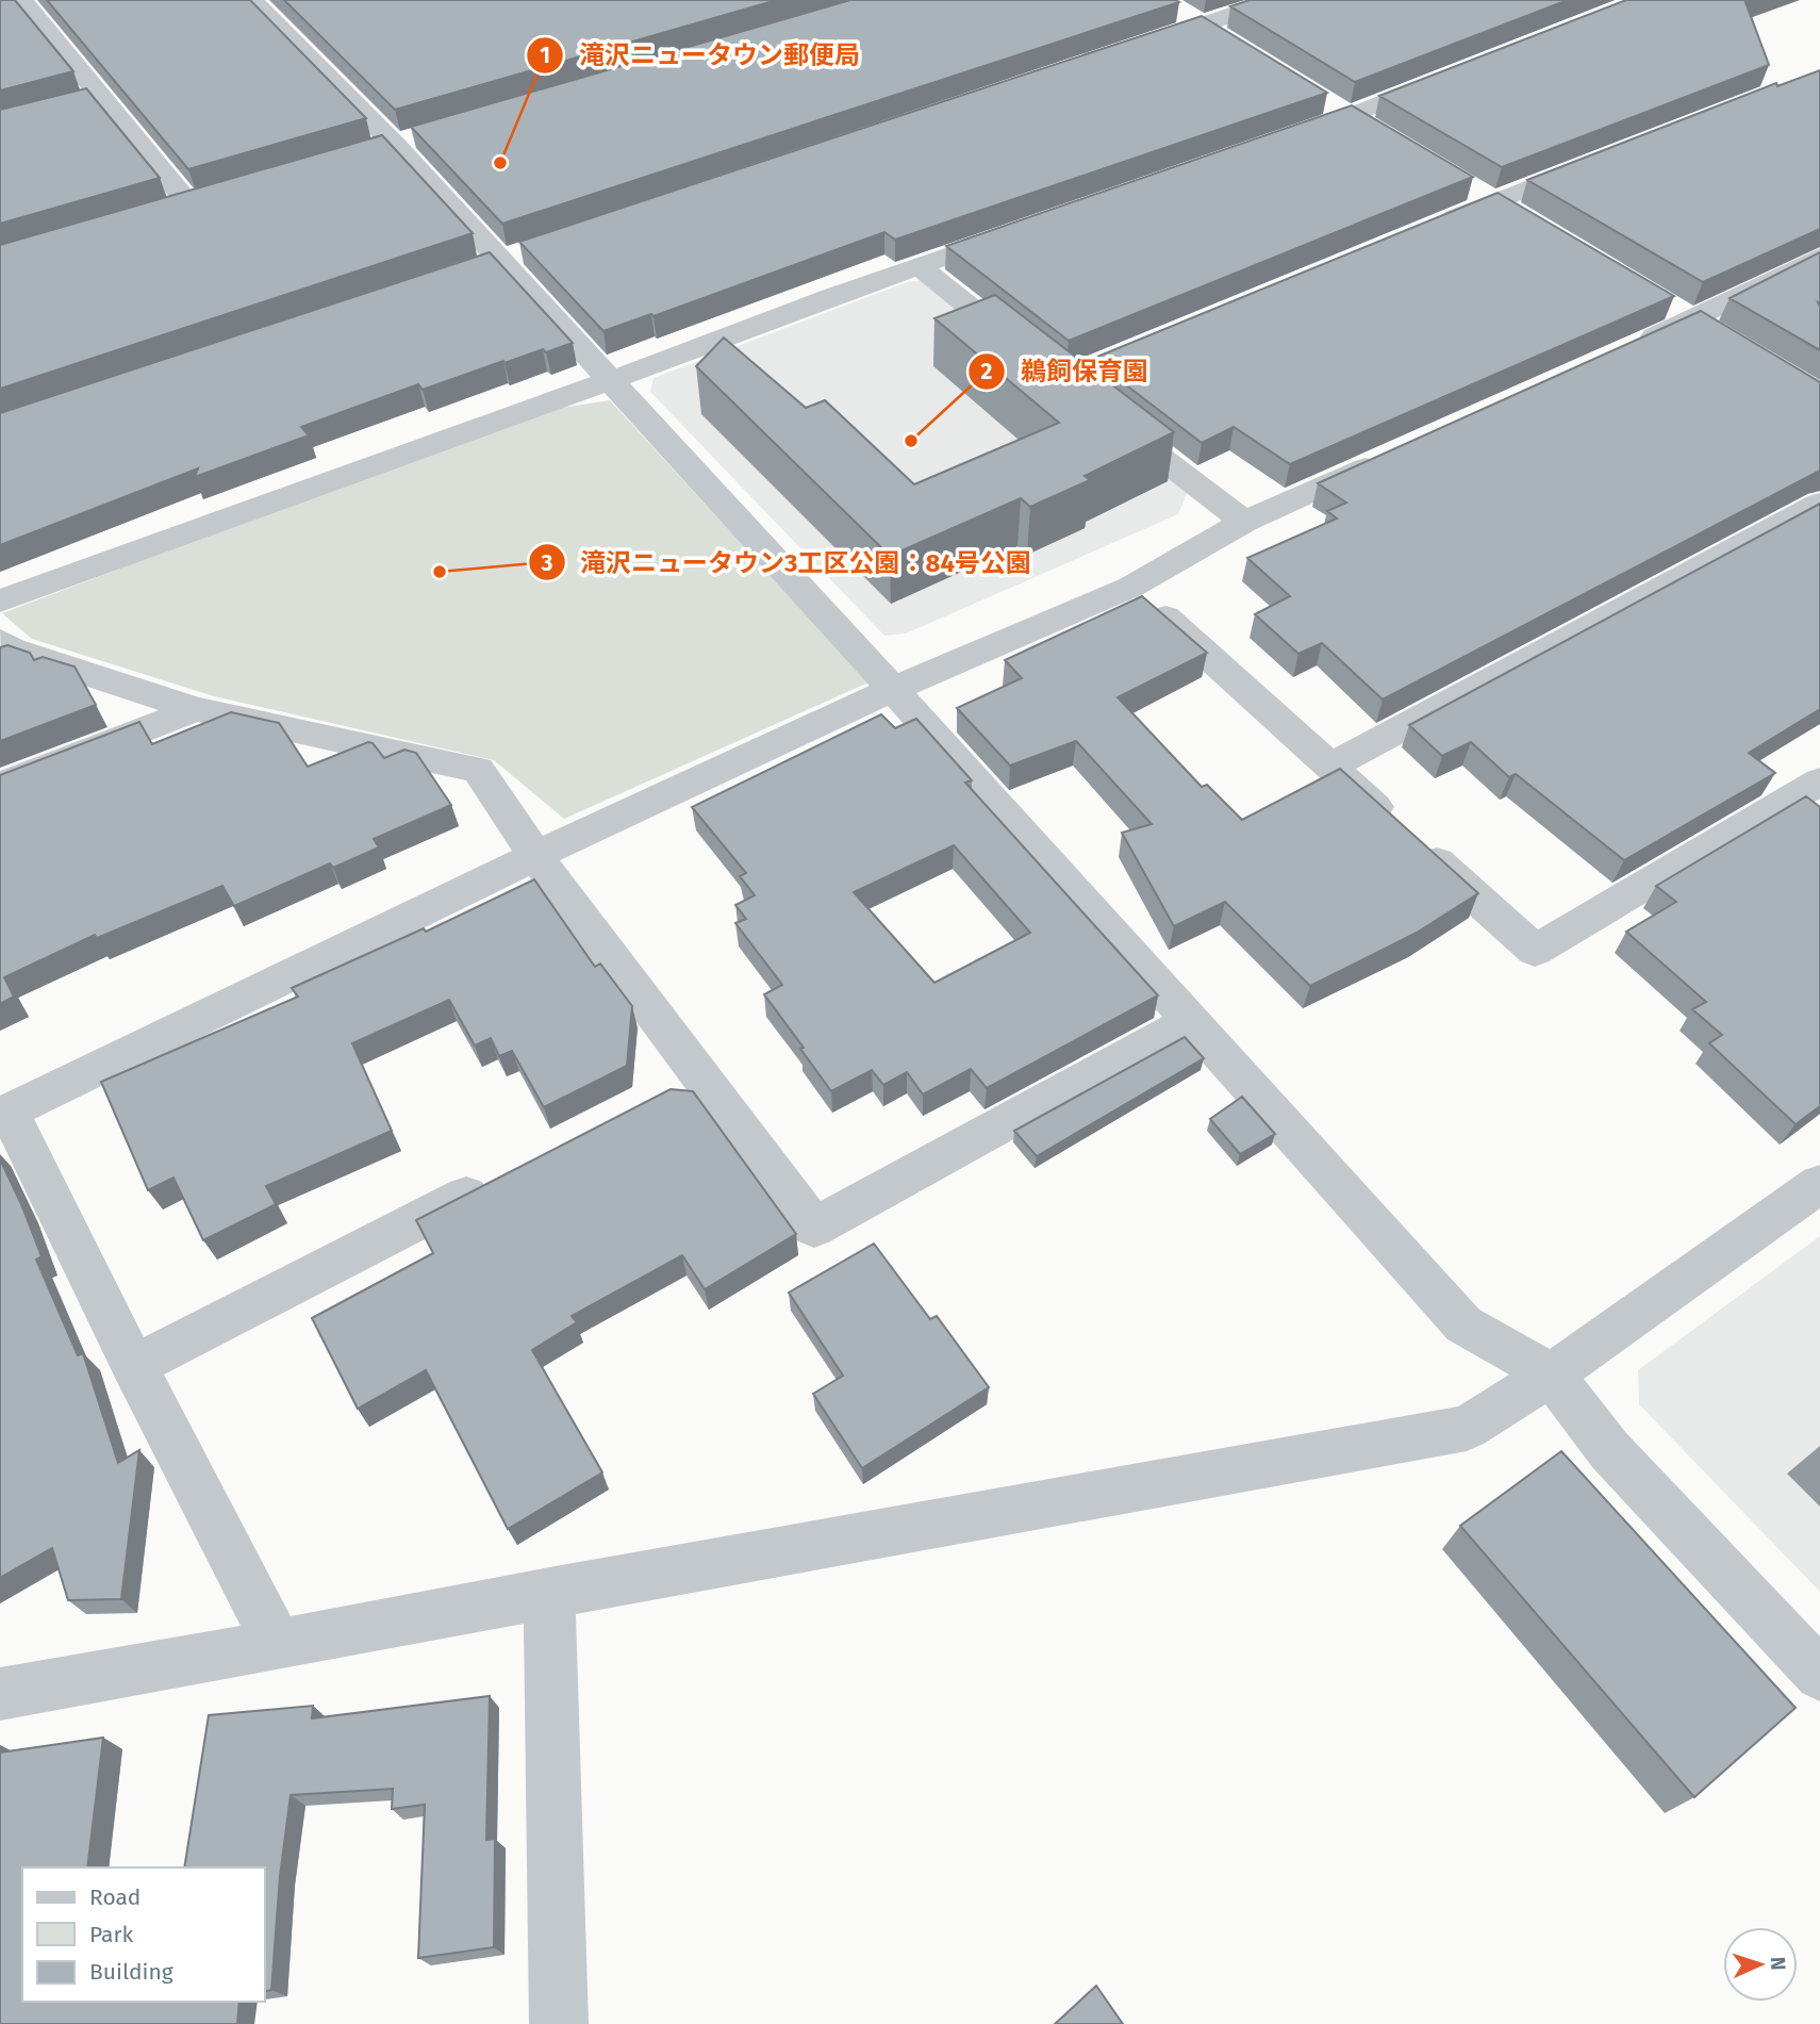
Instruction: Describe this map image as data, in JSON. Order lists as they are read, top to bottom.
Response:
{
  "places": ["滝沢ニュータウン郵便局", "鵜飼保育園", "滝沢ニュータウン3工区公園：84号公園"],
  "legend": ["Road", "Park", "Building"],
  "north": "right"
}
